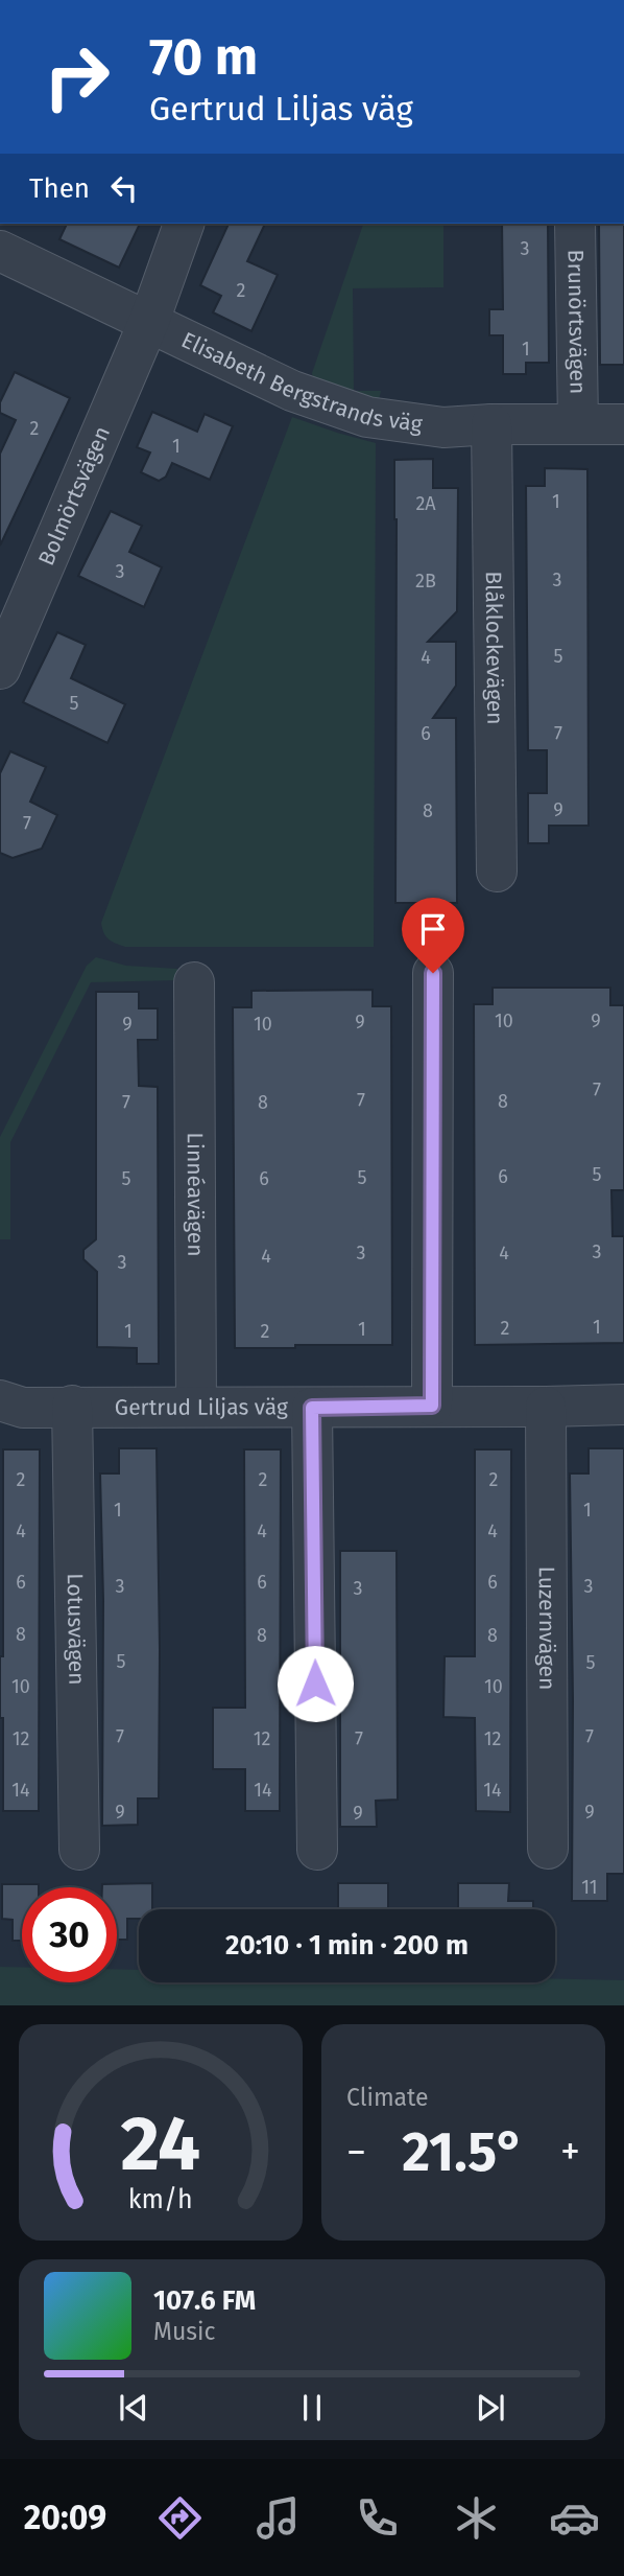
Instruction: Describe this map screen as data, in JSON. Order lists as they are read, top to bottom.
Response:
{
  "streets": {
    "street": [
      "Brunörtsvägen",
      "Elisabeth Bergstrands väg",
      "Bolmörtsvägen",
      "Blåklockevägen",
      "Linnéavägen",
      "Gertrud Liljas väg",
      "Luzernvägen",
      "Lotusvägen"
    ]
  },
  "crossings": [
    ["Brunörtsvägen", "Elisabeth Bergstrands väg"],
    ["Elisabeth Bergstrands väg", "Bolmörtsvägen"],
    ["Elisabeth Bergstrands väg", "Blåklockevägen"],
    ["Linnéavägen", "Gertrud Liljas väg"],
    ["Gertrud Liljas väg", "Luzernvägen"],
    ["Gertrud Liljas väg", "Lotusvägen"]
  ],
  "house_numbers": [
    "3",
    "2",
    "1",
    "2",
    "1",
    "1",
    "2A",
    "3",
    "3",
    "2B",
    "5",
    "4",
    "5",
    "6",
    "7",
    "9",
    "8",
    "7",
    "10",
    "9",
    "9",
    "9",
    "10",
    "7",
    "7",
    "8",
    "7",
    "8",
    "5",
    "6",
    "5",
    "5",
    "6",
    "3",
    "3",
    "4",
    "4",
    "3",
    "1",
    "2",
    "1",
    "1",
    "2",
    "2",
    "2",
    "2",
    "1",
    "1",
    "4",
    "4",
    "4",
    "6",
    "6",
    "6",
    "3",
    "3",
    "3",
    "8",
    "8",
    "8",
    "5",
    "5",
    "10",
    "10",
    "7",
    "7",
    "12",
    "12",
    "7",
    "12",
    "14",
    "14",
    "14",
    "9",
    "9",
    "9",
    "11"
  ],
  "page": {
    "turn": ["70 m", "Gertrud Liljas väg"],
    "then": "Then",
    "limit": "30",
    "trip": "20:10 · 1 min · 200 m",
    "tile": "Climate",
    "heat": ["−", "21.5°", "+"],
    "song": ["107.6 FM", "Music"],
    "tabs": "20:09",
    "gauge": ["24", "km/h"]
  }
}
